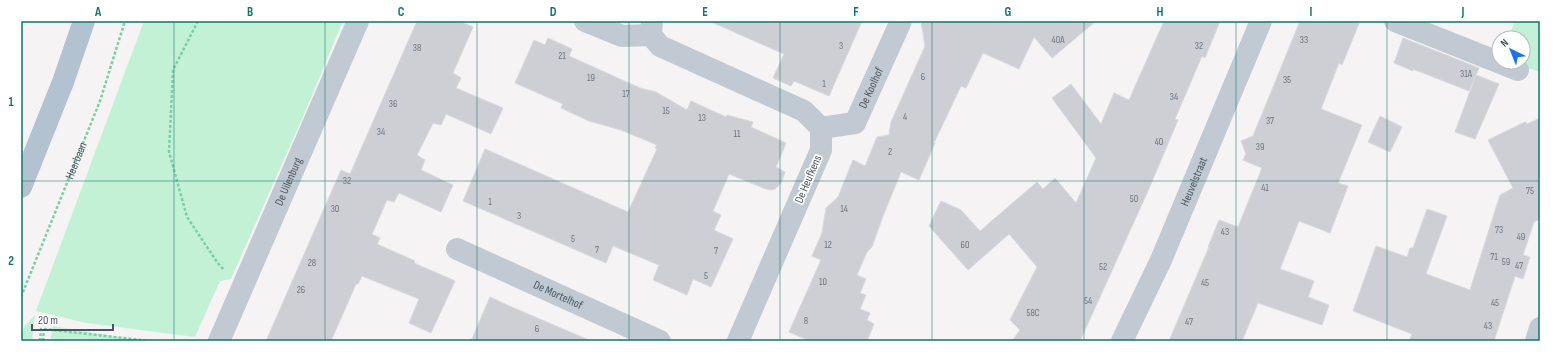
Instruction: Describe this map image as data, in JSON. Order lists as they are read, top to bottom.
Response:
{
  "streets": {
    "street": [
      "De Koolhof",
      "De Heufkens",
      "De Uilenburg",
      "Heuvelstraat",
      "De Mortelhof"
    ],
    "path": ["Heerbaan"]
  },
  "crossings": [
    ["De Koolhof", "De Heufkens"]
  ],
  "house_numbers": [
    "40A",
    "33",
    "3",
    "32",
    "38",
    "21",
    "31A",
    "6",
    "19",
    "35",
    "1",
    "17",
    "34",
    "36",
    "15",
    "4",
    "13",
    "37",
    "34",
    "11",
    "40",
    "39",
    "2",
    "32",
    "41",
    "75",
    "50",
    "1",
    "30",
    "14",
    "3",
    "73",
    "43",
    "49",
    "5",
    "12",
    "60",
    "7",
    "7",
    "71",
    "59",
    "28",
    "47",
    "52",
    "5",
    "10",
    "45",
    "26",
    "54",
    "45",
    "58C",
    "8",
    "47",
    "43",
    "6"
  ],
  "scale_bar": "20 m",
  "north": "top left",
  "grid": {
    "columns": [
      "A",
      "B",
      "C",
      "D",
      "E",
      "F",
      "G",
      "H",
      "I",
      "J"
    ],
    "rows": ["1", "2"]
  }
}
